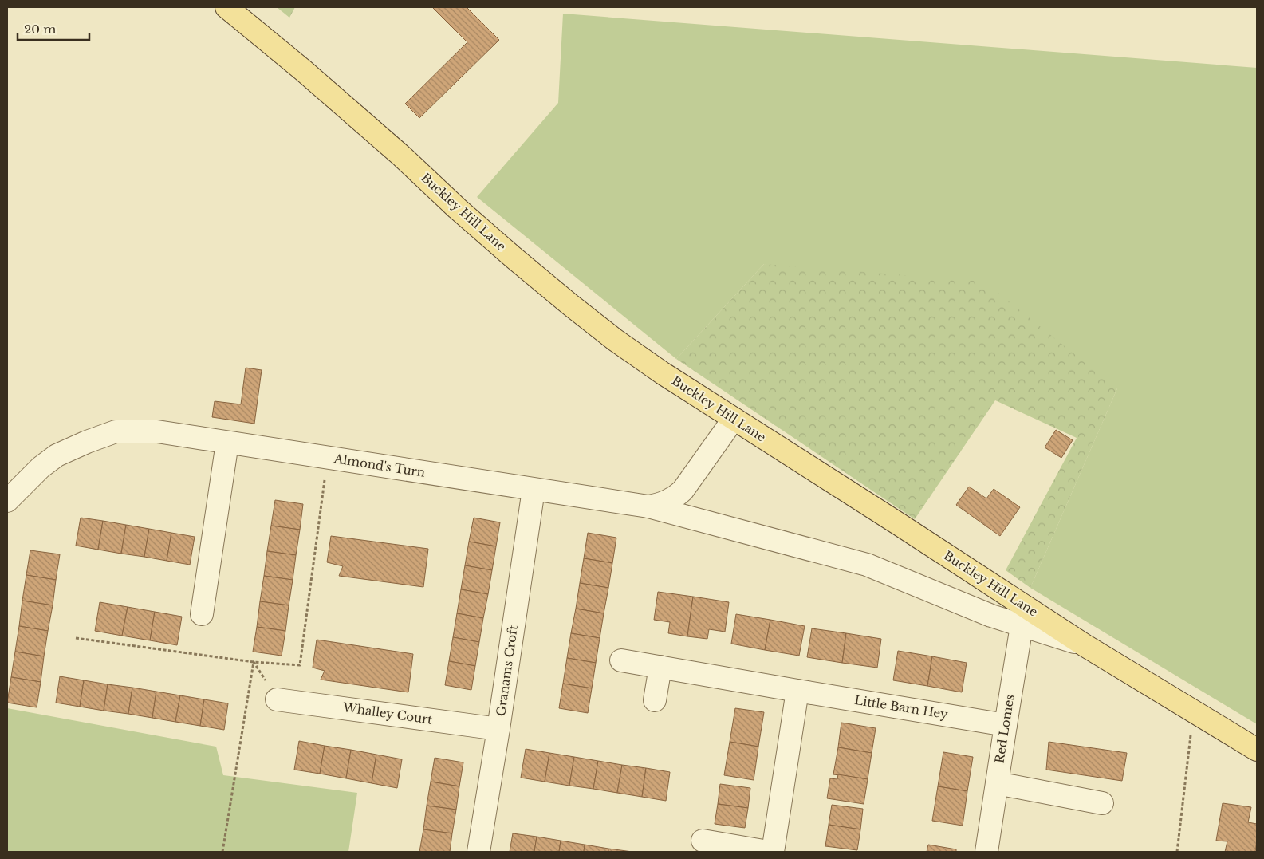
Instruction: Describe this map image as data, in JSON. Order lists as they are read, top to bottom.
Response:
{
  "streets": {
    "main road": ["Buckley Hill Lane"],
    "street": [
      "Almond's Turn",
      "Granams Croft",
      "Little Barn Hey",
      "Whalley Court",
      "Red Lomes"
    ]
  },
  "crossings": [
    ["Buckley Hill Lane", "Almond's Turn"],
    ["Buckley Hill Lane", "Red Lomes"],
    ["Almond's Turn", "Granams Croft"],
    ["Granams Croft", "Whalley Court"],
    ["Little Barn Hey", "Red Lomes"]
  ],
  "scale_bar": "20 m"
}
